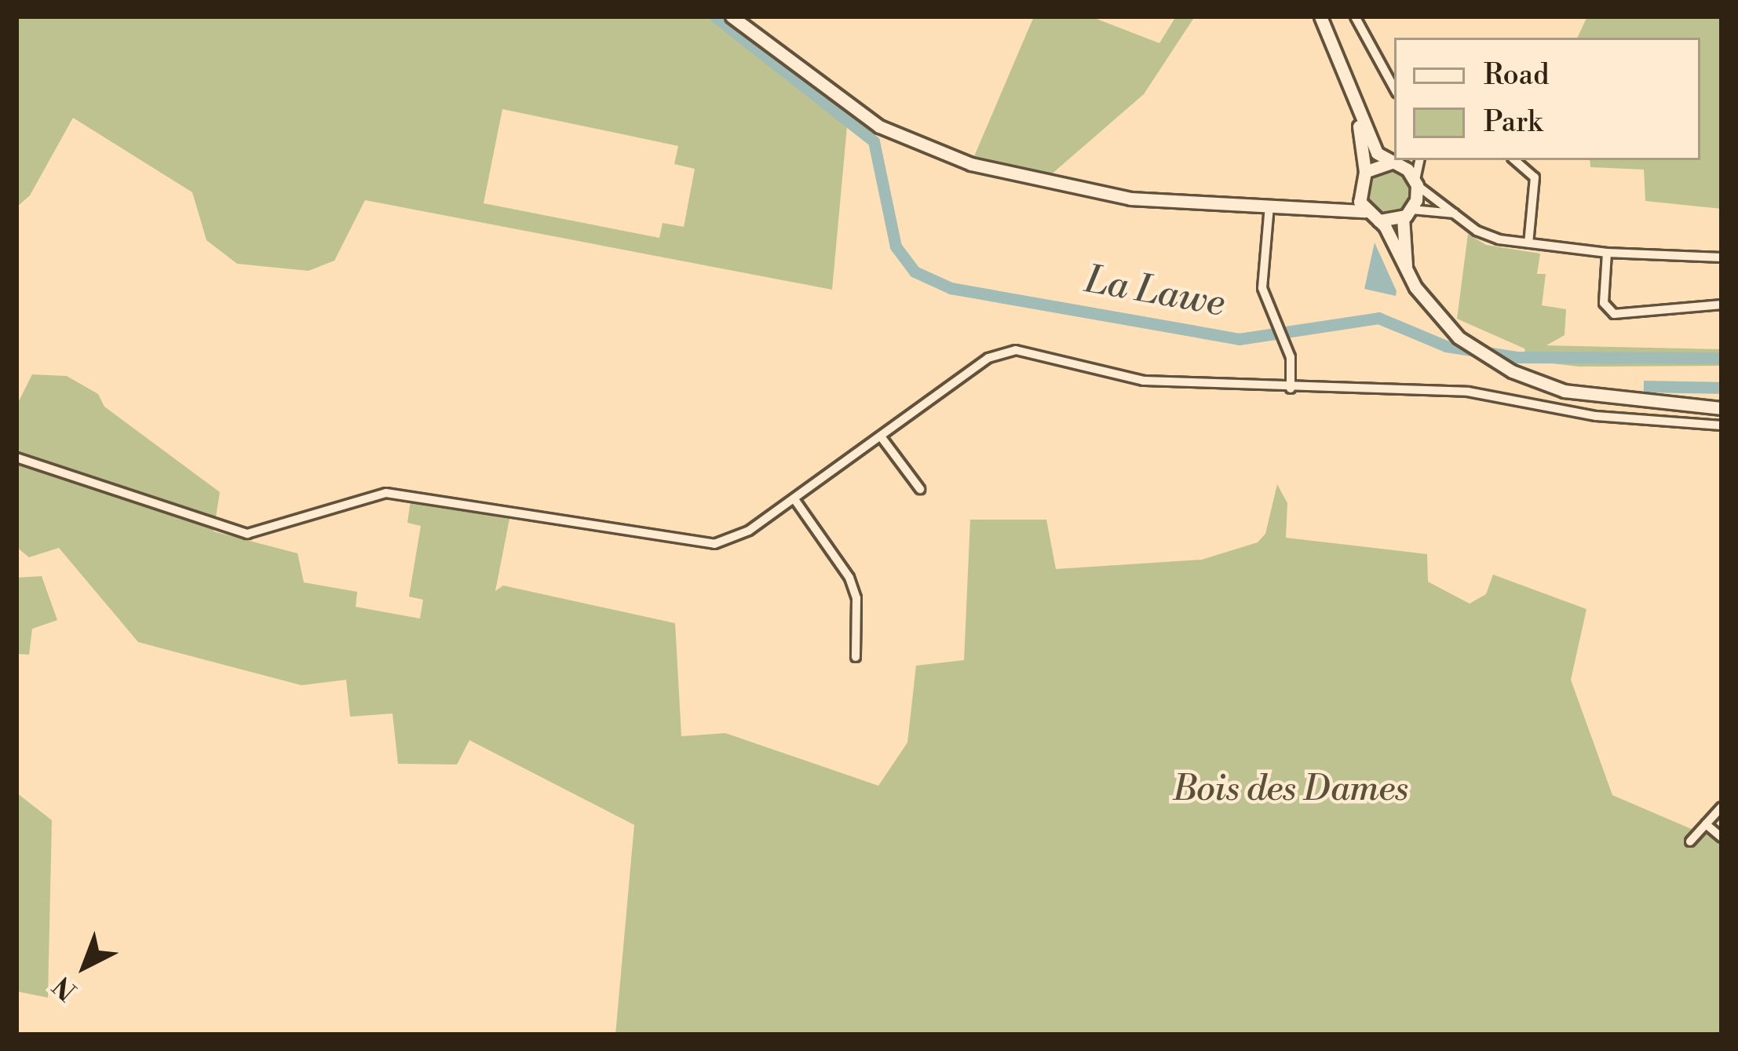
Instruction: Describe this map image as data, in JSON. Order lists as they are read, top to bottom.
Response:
{
  "water": ["La Lawe"],
  "parks": ["Bois des Dames"],
  "legend": ["Road", "Park"],
  "north": "bottom left"
}
